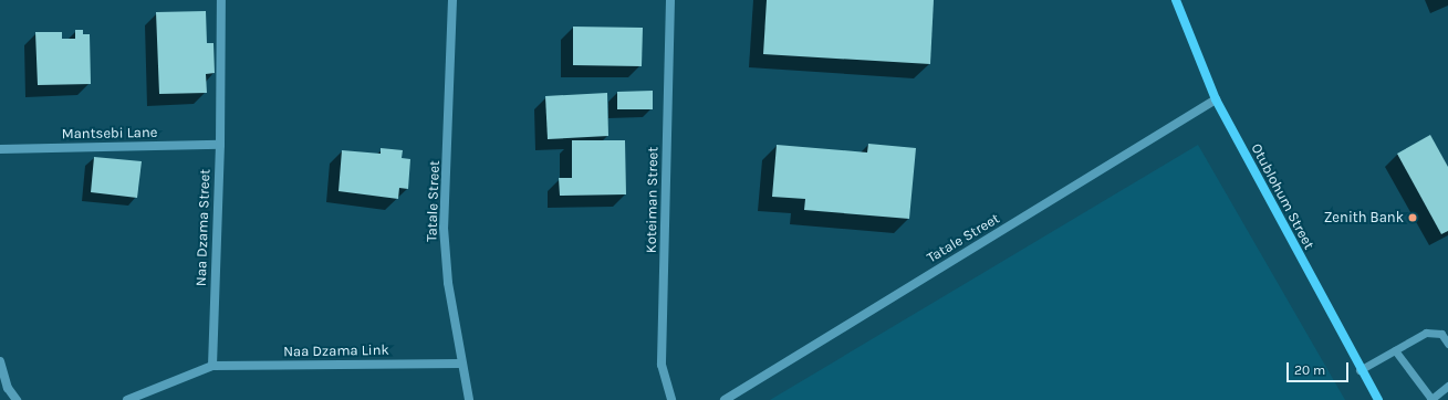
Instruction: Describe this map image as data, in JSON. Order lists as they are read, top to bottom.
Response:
{
  "streets": {
    "street": [
      "Mantsebi Lane",
      "Otublohum Street",
      "Koteiman Street",
      "Tatale Street",
      "Naa Dzama Street",
      "Naa Dzama Link"
    ]
  },
  "crossings": [
    ["Mantsebi Lane", "Naa Dzama Street"],
    ["Otublohum Street", "Tatale Street"],
    ["Tatale Street", "Naa Dzama Link"],
    ["Naa Dzama Street", "Naa Dzama Link"]
  ],
  "places": ["Zenith Bank"],
  "scale_bar": "20 m"
}
